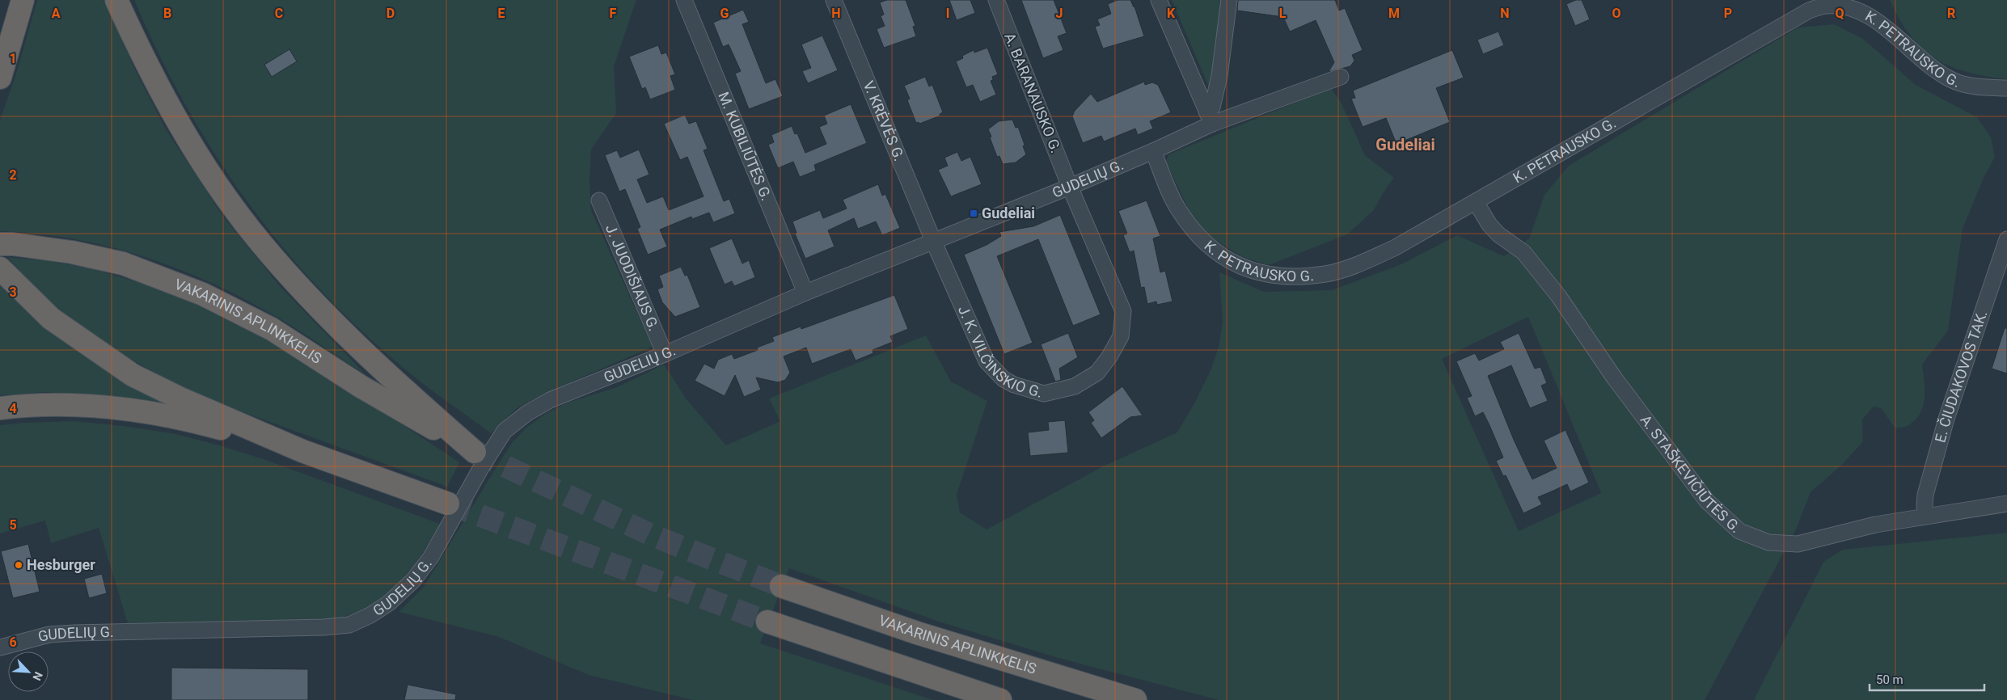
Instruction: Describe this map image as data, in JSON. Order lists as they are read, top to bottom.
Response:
{
  "streets": {
    "highway": ["VAKARINIS APLINKKELIS"],
    "street": [
      "K. PETRAUSKO G.",
      "A. BARANAUSKO G.",
      "V. KRĖVĖS G.",
      "M. KUBILIŪTĖS G.",
      "GUDELIŲ G.",
      "J. JUODIŠIAUS G.",
      "J. K. VILČINSKIO G.",
      "E. ČIUDAKOVOS TAK.",
      "A. STAŠKEVIČIŪTĖS G."
    ]
  },
  "crossings": [
    ["K. PETRAUSKO G.", "GUDELIŲ G."],
    ["K. PETRAUSKO G.", "A. STAŠKEVIČIŪTĖS G."],
    ["A. BARANAUSKO G.", "GUDELIŲ G."],
    ["A. BARANAUSKO G.", "J. K. VILČINSKIO G."],
    ["V. KRĖVĖS G.", "GUDELIŲ G."],
    ["V. KRĖVĖS G.", "J. K. VILČINSKIO G."],
    ["M. KUBILIŪTĖS G.", "GUDELIŲ G."],
    ["GUDELIŲ G.", "J. JUODIŠIAUS G."],
    ["GUDELIŲ G.", "J. K. VILČINSKIO G."],
    ["E. ČIUDAKOVOS TAK.", "A. STAŠKEVIČIŪTĖS G."]
  ],
  "districts": ["Gudeliai"],
  "places": {
    "transit": ["Gudeliai"],
    "other": ["Hesburger"]
  },
  "scale_bar": "50 m",
  "north": "bottom right",
  "grid": {
    "columns": [
      "A",
      "B",
      "C",
      "D",
      "E",
      "F",
      "G",
      "H",
      "I",
      "J",
      "K",
      "L",
      "M",
      "N",
      "O",
      "P",
      "Q",
      "R"
    ],
    "rows": [
      "1",
      "2",
      "3",
      "4",
      "5",
      "6"
    ]
  }
}
